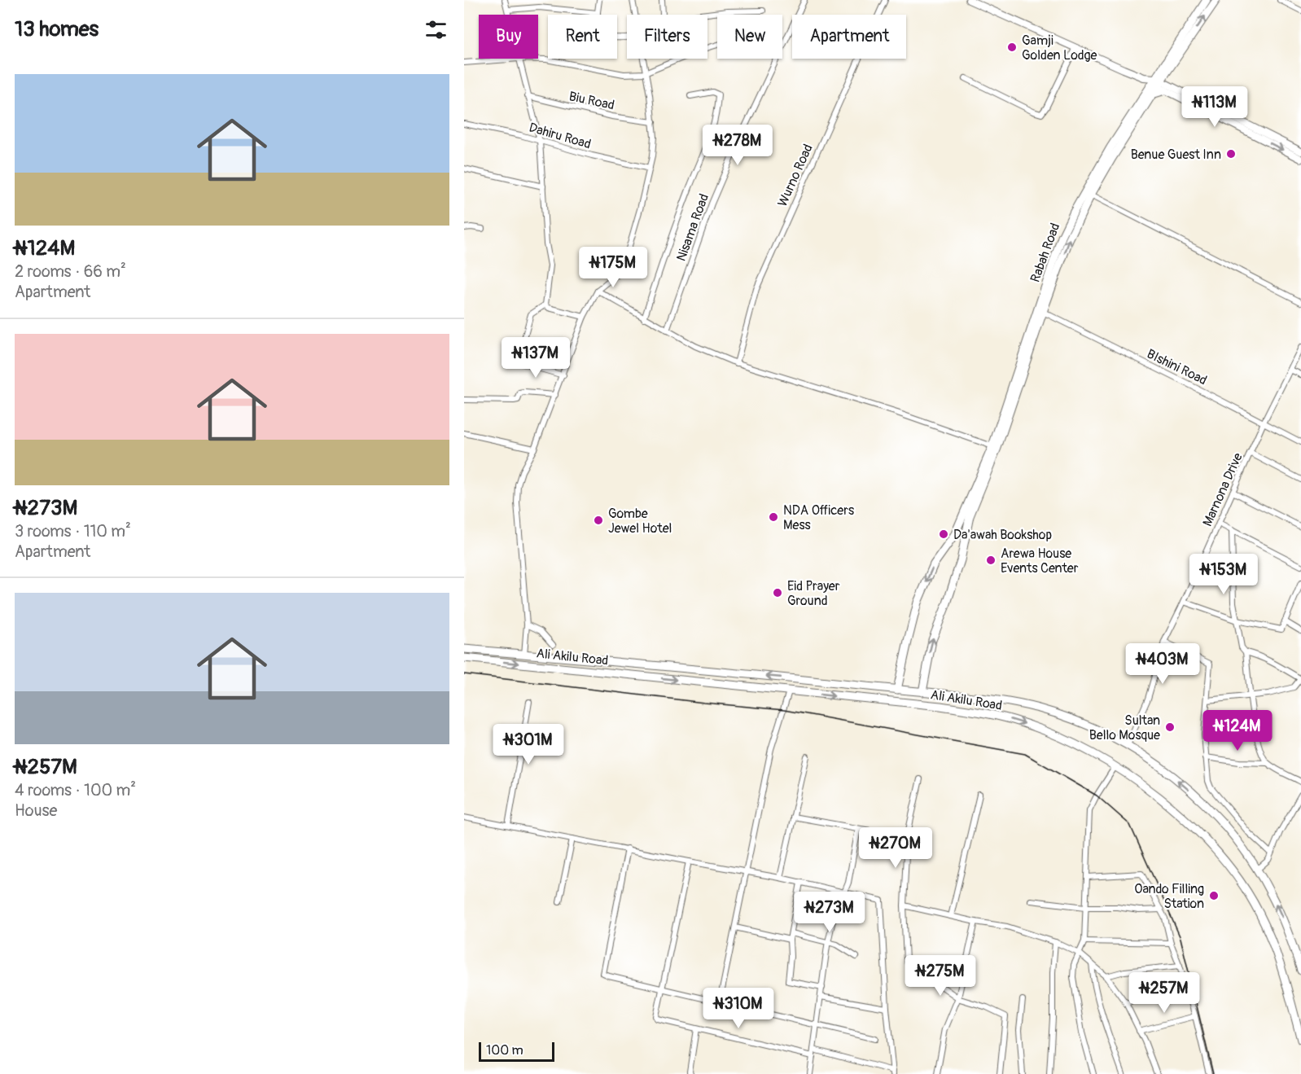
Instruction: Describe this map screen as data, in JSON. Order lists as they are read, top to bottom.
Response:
{
  "streets": {
    "main road": ["Rabah Road", "Ali Akilu Road"],
    "street": [
      "Biu Road",
      "Dahiru Road",
      "Wurno Road",
      "Nisama Road",
      "BIshini Road",
      "Marnona Drive"
    ]
  },
  "crossings": [
    ["Rabah Road", "BIshini Road"],
    ["Rabah Road", "Ali Akilu Road"],
    ["BIshini Road", "Marnona Drive"],
    ["Marnona Drive", "Ali Akilu Road"]
  ],
  "places": [
    "Gamji Golden Lodge",
    "Benue Guest Inn",
    "NDA Officers Mess",
    "Gombe Jewel Hotel",
    "Da'awah Bookshop",
    "Arewa House Events Center",
    "Eid Prayer Ground",
    "Sultan Bello Mosque",
    "Oando Filling Station"
  ],
  "scale_bar": "100 m",
  "page": {
    "heading": "13 homes",
    "chip": [
      "Buy",
      "Rent",
      "Filters",
      "New",
      "Apartment"
    ],
    "list": [
      {
        "name": "₦124M",
        "note": "2 rooms · 66 m² · Apartment"
      },
      {
        "name": "₦273M",
        "note": "3 rooms · 110 m² · Apartment"
      },
      {
        "name": "₦257M",
        "note": "4 rooms · 100 m² · House"
      }
    ],
    "price": [
      "₦113M",
      "₦278M",
      "₦175M",
      "₦137M",
      "₦153M",
      "₦403M",
      "₦124M",
      "₦301M",
      "₦270M",
      "₦273M",
      "₦275M",
      "₦257M",
      "₦310M"
    ],
    "scale": "100 m"
  }
}
